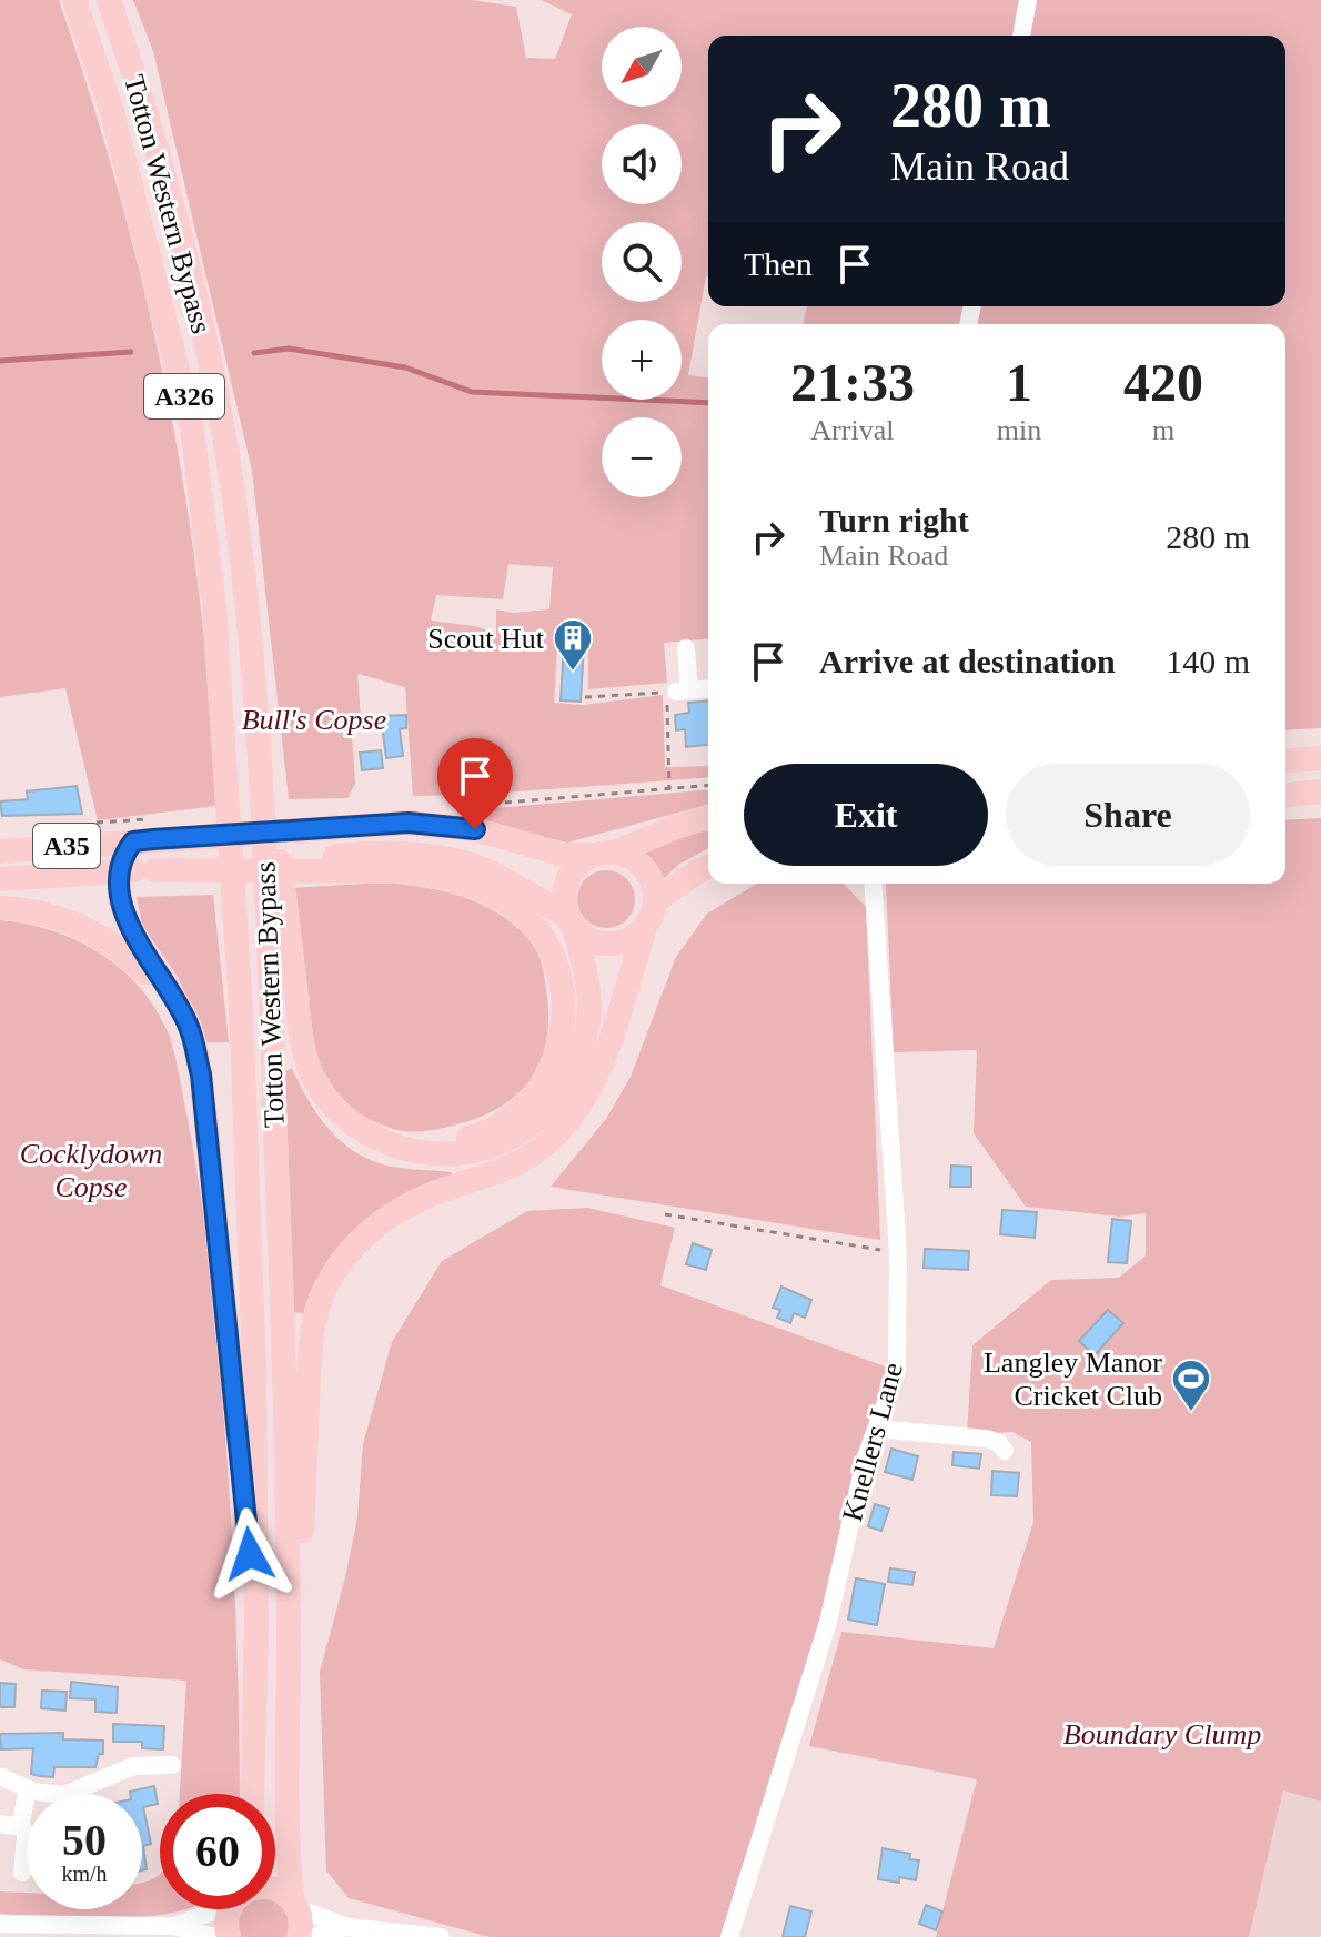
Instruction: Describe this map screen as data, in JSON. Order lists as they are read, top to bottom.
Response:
{
  "streets": {
    "main road": ["Totton Western Bypass", "A326", "A35"],
    "street": ["Knellers Lane"]
  },
  "parks": ["Bull's Copse", "Cocklydown Copse", "Boundary Clump"],
  "places": {
    "building": ["Scout Hut"],
    "sports": ["Langley Manor Cricket Club"]
  },
  "north": "bottom left",
  "page": {
    "map_buttons": ["+", "−"],
    "turn": ["280 m", "Main Road"],
    "then": "Then",
    "eta": [
      "21:33",
      "Arrival",
      "1",
      "min",
      "420",
      "m"
    ],
    "list": [
      {
        "name": "Turn right",
        "note": "Main Road",
        "value": "280 m"
      },
      {
        "name": "Arrive at destination",
        "value": "140 m"
      }
    ],
    "buttons": ["Exit", "Share"],
    "speed": "50 km/h",
    "limit": "60"
  }
}
